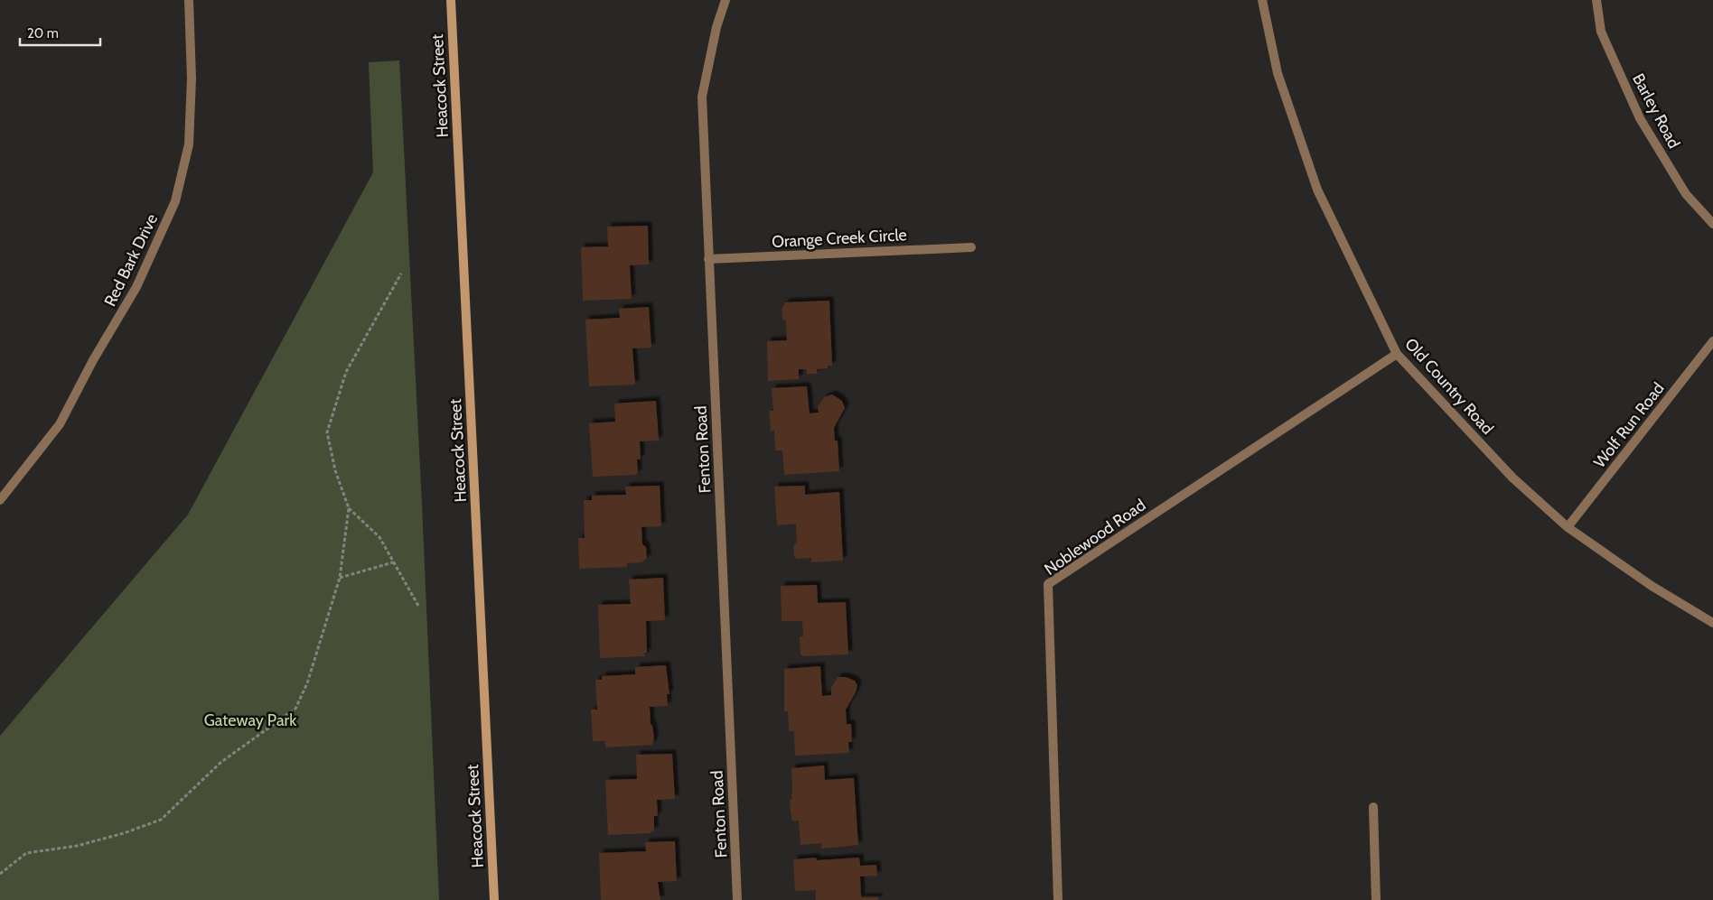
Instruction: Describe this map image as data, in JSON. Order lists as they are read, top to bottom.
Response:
{
  "streets": {
    "main road": ["Heacock Street"],
    "street": [
      "Barley Road",
      "Orange Creek Circle",
      "Red Bark Drive",
      "Old Country Road",
      "Wolf Run Road",
      "Fenton Road",
      "Noblewood Road"
    ]
  },
  "crossings": [
    ["Orange Creek Circle", "Fenton Road"],
    ["Old Country Road", "Wolf Run Road"],
    ["Old Country Road", "Noblewood Road"]
  ],
  "parks": ["Gateway Park"],
  "scale_bar": "20 m"
}
